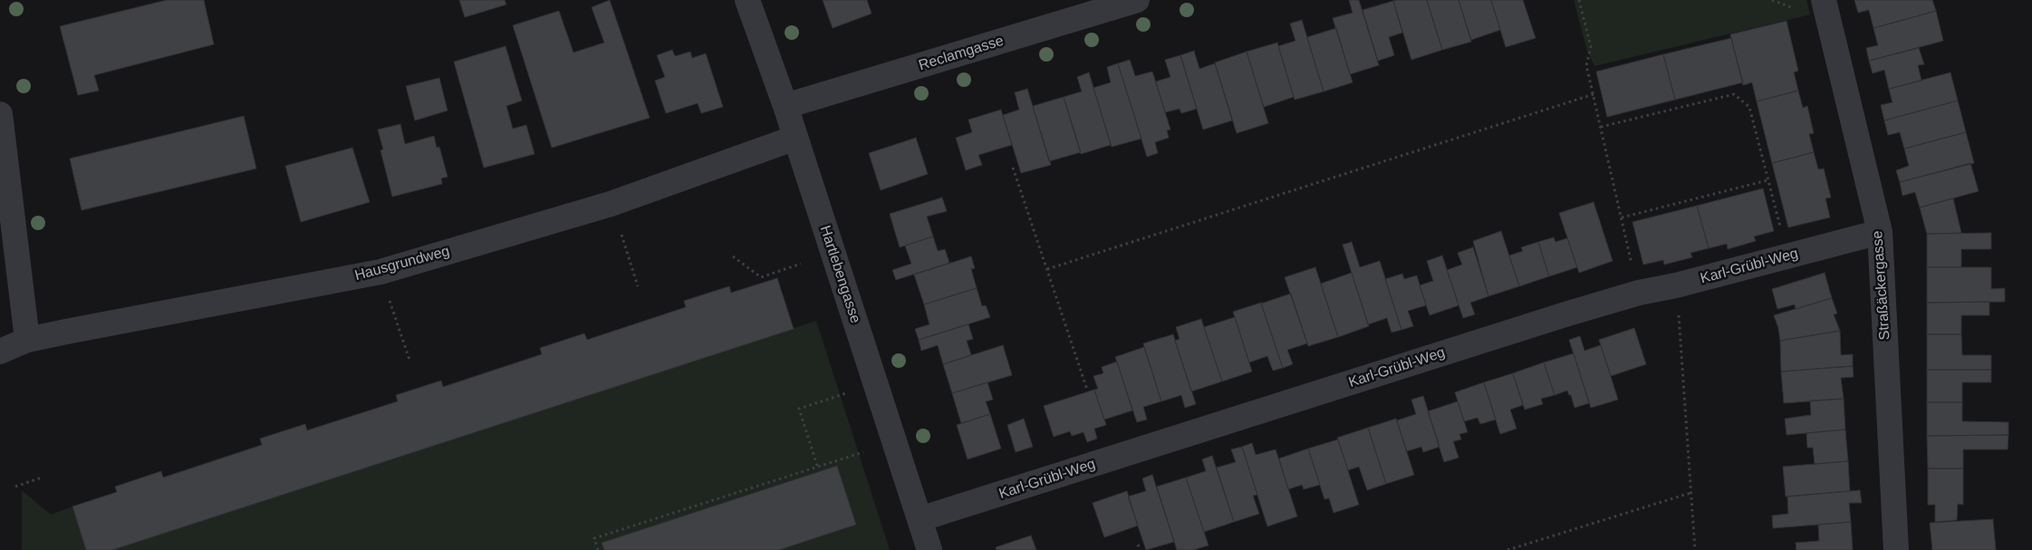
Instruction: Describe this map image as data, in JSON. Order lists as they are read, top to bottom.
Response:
{
  "streets": {
    "street": [
      "Reclamgasse",
      "Hausgrundweg",
      "Karl-Grübl-Weg",
      "Hartlebengasse",
      "Straßäckergasse"
    ]
  },
  "crossings": [
    ["Reclamgasse", "Hartlebengasse"],
    ["Hausgrundweg", "Hartlebengasse"],
    ["Karl-Grübl-Weg", "Hartlebengasse"],
    ["Karl-Grübl-Weg", "Straßäckergasse"]
  ]
}
